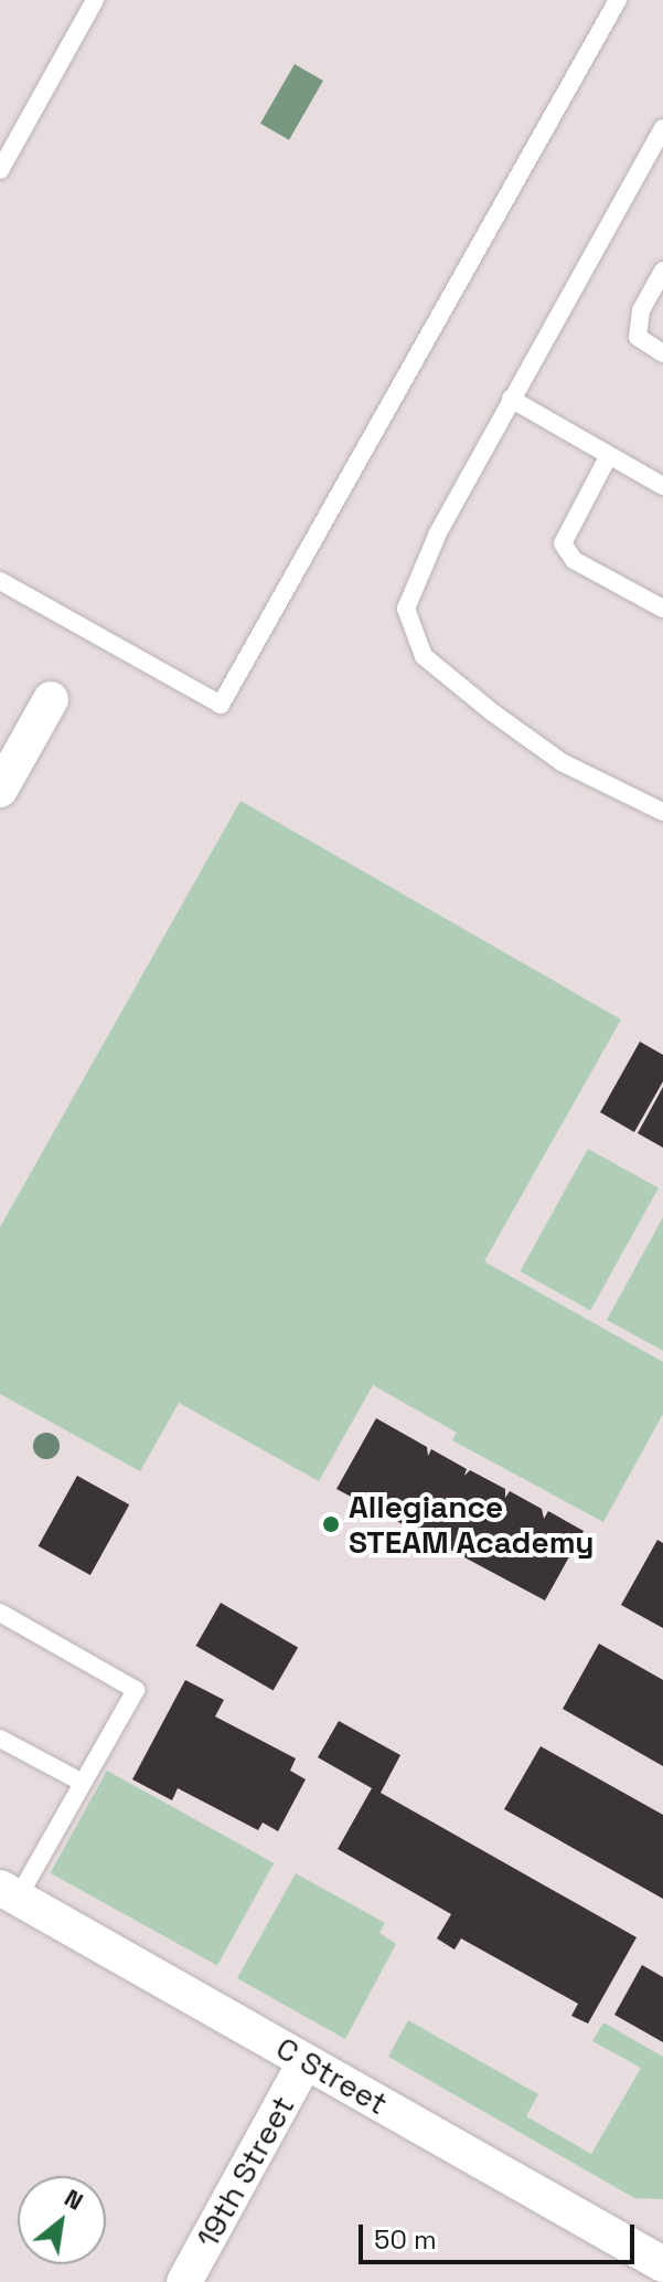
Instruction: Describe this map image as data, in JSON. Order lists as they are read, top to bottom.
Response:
{
  "streets": {
    "street": ["C Street", "19th Street"]
  },
  "crossings": [
    ["C Street", "19th Street"]
  ],
  "places": ["Allegiance STEAM Academy"],
  "scale_bar": "50 m",
  "north": "top right"
}
